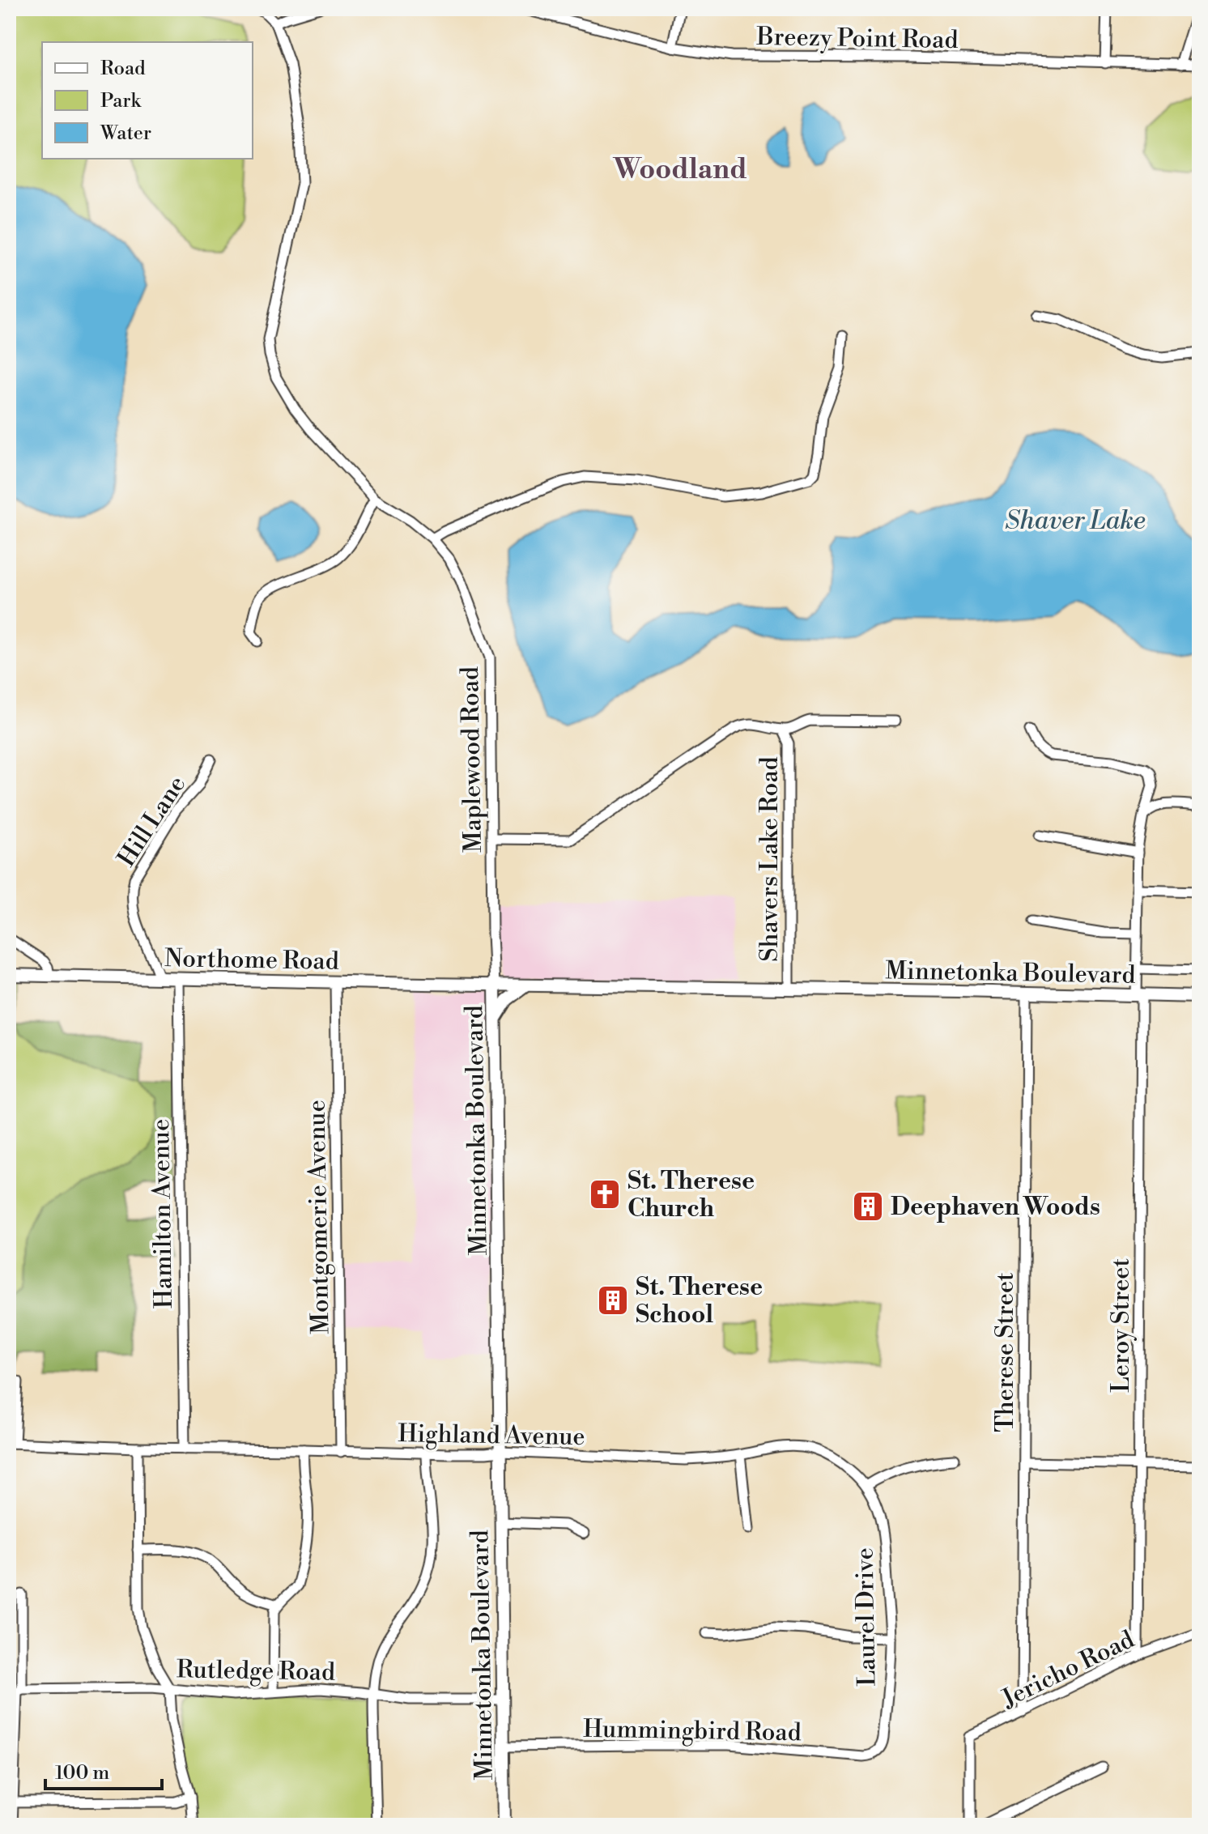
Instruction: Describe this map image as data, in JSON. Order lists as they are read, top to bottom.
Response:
{
  "streets": {
    "street": [
      "Breezy Point Road",
      "Maplewood Road",
      "Hill Lane",
      "Shavers Lake Road",
      "Northome Road",
      "Minnetonka Boulevard",
      "Hamilton Avenue",
      "Montgomerie Avenue",
      "Leroy Street",
      "Therese Street",
      "Highland Avenue",
      "Laurel Drive",
      "Jericho Road",
      "Rutledge Road",
      "Hummingbird Road"
    ]
  },
  "crossings": [
    ["Maplewood Road", "Northome Road"],
    ["Maplewood Road", "Minnetonka Boulevard"],
    ["Hill Lane", "Northome Road"],
    ["Shavers Lake Road", "Minnetonka Boulevard"],
    ["Northome Road", "Minnetonka Boulevard"],
    ["Northome Road", "Hamilton Avenue"],
    ["Northome Road", "Montgomerie Avenue"],
    ["Minnetonka Boulevard", "Leroy Street"],
    ["Minnetonka Boulevard", "Therese Street"],
    ["Minnetonka Boulevard", "Highland Avenue"],
    ["Minnetonka Boulevard", "Rutledge Road"],
    ["Minnetonka Boulevard", "Hummingbird Road"],
    ["Hamilton Avenue", "Highland Avenue"],
    ["Montgomerie Avenue", "Highland Avenue"],
    ["Leroy Street", "Jericho Road"],
    ["Therese Street", "Jericho Road"],
    ["Highland Avenue", "Laurel Drive"],
    ["Laurel Drive", "Hummingbird Road"]
  ],
  "districts": ["Woodland"],
  "water": ["Shaver Lake"],
  "places": {
    "church": ["St. Therese Church"],
    "building": ["Deephaven Woods", "St. Therese School"]
  },
  "legend": ["Road", "Park", "Water"],
  "scale_bar": "100 m"
}
